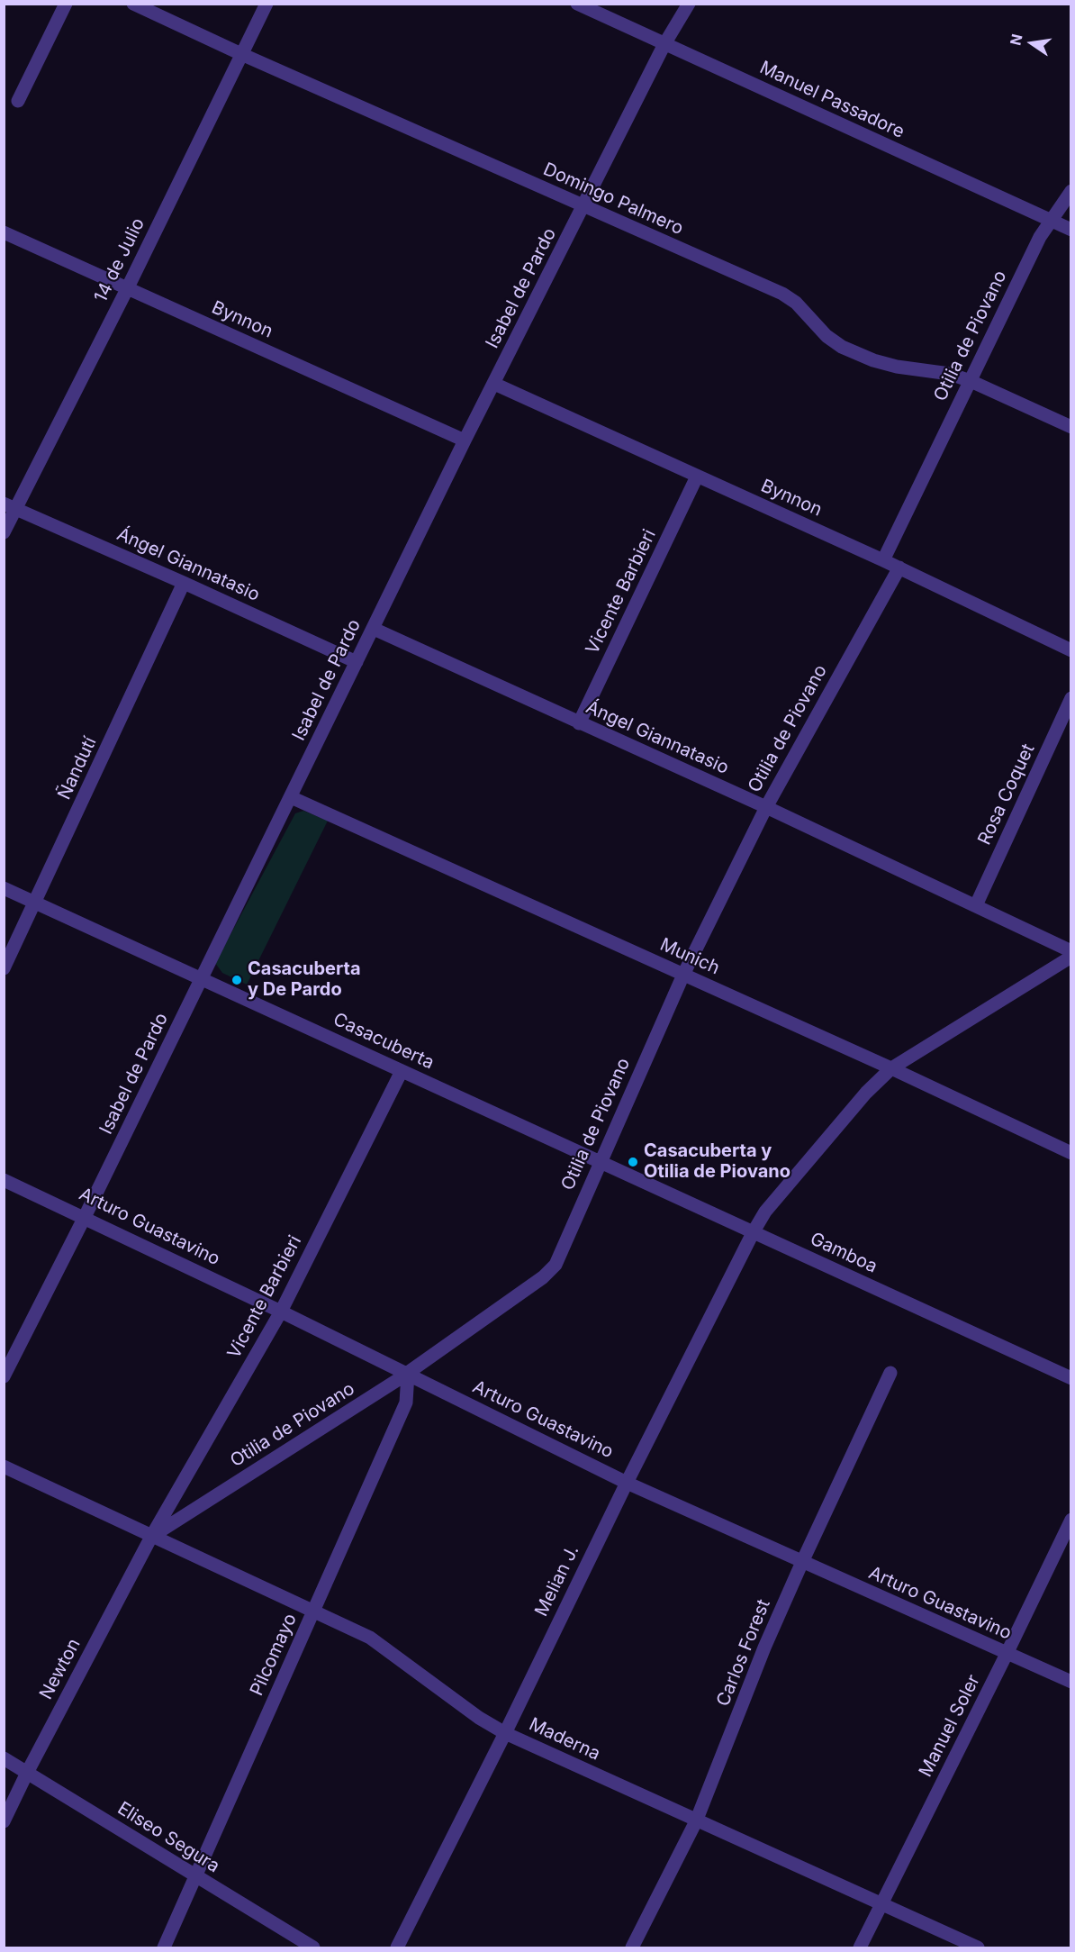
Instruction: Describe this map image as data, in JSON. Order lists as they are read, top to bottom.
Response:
{
  "streets": {
    "street": [
      "Manuel Passadore",
      "Domingo Palmero",
      "14 de Julio",
      "Isabel de Pardo",
      "Bynnon",
      "Otilia de Piovano",
      "Ángel Giannatasio",
      "Vicente Barbieri",
      "Ñandutí",
      "Rosa Coquet",
      "Munich",
      "Casacuberta",
      "Arturo Guastavino",
      "Gamboa",
      "Melian J.",
      "Carlos Forest",
      "Pilcomayo",
      "Newton",
      "Manuel Soler",
      "Maderna",
      "Eliseo Segura"
    ]
  },
  "crossings": [
    ["Manuel Passadore", "Isabel de Pardo"],
    ["Manuel Passadore", "Otilia de Piovano"],
    ["Domingo Palmero", "14 de Julio"],
    ["Domingo Palmero", "Isabel de Pardo"],
    ["Domingo Palmero", "Otilia de Piovano"],
    ["14 de Julio", "Bynnon"],
    ["14 de Julio", "Ángel Giannatasio"],
    ["Isabel de Pardo", "Bynnon"],
    ["Isabel de Pardo", "Ángel Giannatasio"],
    ["Isabel de Pardo", "Munich"],
    ["Isabel de Pardo", "Casacuberta"],
    ["Isabel de Pardo", "Arturo Guastavino"],
    ["Bynnon", "Otilia de Piovano"],
    ["Bynnon", "Vicente Barbieri"],
    ["Otilia de Piovano", "Ángel Giannatasio"],
    ["Otilia de Piovano", "Vicente Barbieri"],
    ["Otilia de Piovano", "Munich"],
    ["Otilia de Piovano", "Casacuberta"],
    ["Otilia de Piovano", "Arturo Guastavino"],
    ["Otilia de Piovano", "Gamboa"],
    ["Otilia de Piovano", "Pilcomayo"],
    ["Otilia de Piovano", "Newton"],
    ["Otilia de Piovano", "Maderna"],
    ["Ángel Giannatasio", "Vicente Barbieri"],
    ["Ángel Giannatasio", "Ñandutí"],
    ["Ángel Giannatasio", "Rosa Coquet"],
    ["Vicente Barbieri", "Casacuberta"],
    ["Vicente Barbieri", "Arturo Guastavino"],
    ["Vicente Barbieri", "Newton"],
    ["Vicente Barbieri", "Maderna"],
    ["Ñandutí", "Casacuberta"],
    ["Munich", "Melian J."],
    ["Casacuberta", "Gamboa"],
    ["Arturo Guastavino", "Melian J."],
    ["Arturo Guastavino", "Carlos Forest"],
    ["Arturo Guastavino", "Pilcomayo"],
    ["Arturo Guastavino", "Manuel Soler"],
    ["Gamboa", "Melian J."],
    ["Melian J.", "Maderna"],
    ["Carlos Forest", "Maderna"],
    ["Pilcomayo", "Maderna"],
    ["Pilcomayo", "Eliseo Segura"],
    ["Newton", "Maderna"],
    ["Newton", "Eliseo Segura"],
    ["Manuel Soler", "Maderna"]
  ],
  "places": ["Casacuberta y De Pardo", "Casacuberta y Otilia de Piovano"],
  "north": "left"
}
